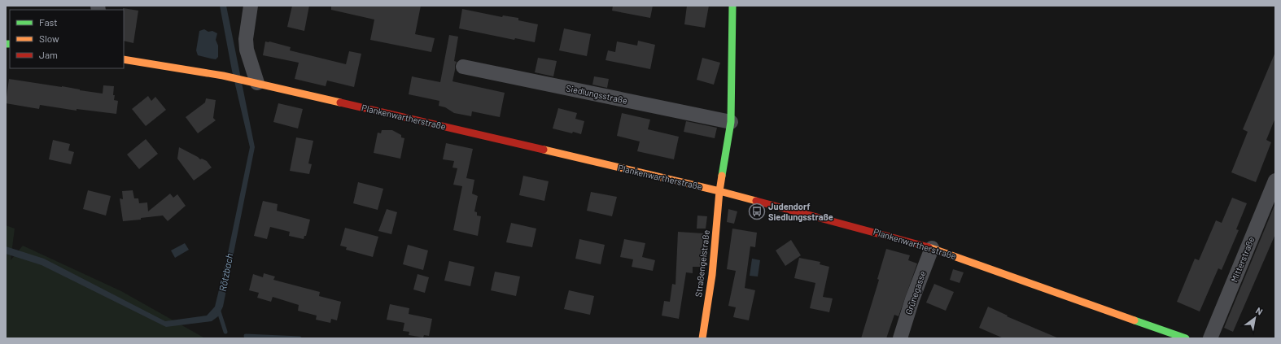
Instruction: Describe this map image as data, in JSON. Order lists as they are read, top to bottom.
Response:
{
  "streets": {
    "main road": ["Plankenwartherstraße", "Straßengelstraße"],
    "street": ["Siedlungsstraße", "Mitterstraße", "Grünegasse"]
  },
  "crossings": [
    ["Plankenwartherstraße", "Straßengelstraße"],
    ["Plankenwartherstraße", "Grünegasse"]
  ],
  "water": ["Rötzbach"],
  "places": {
    "bus stop": ["Judendorf Siedlungsstraße"]
  },
  "legend": ["Fast", "Slow", "Jam"],
  "north": "top right"
}
